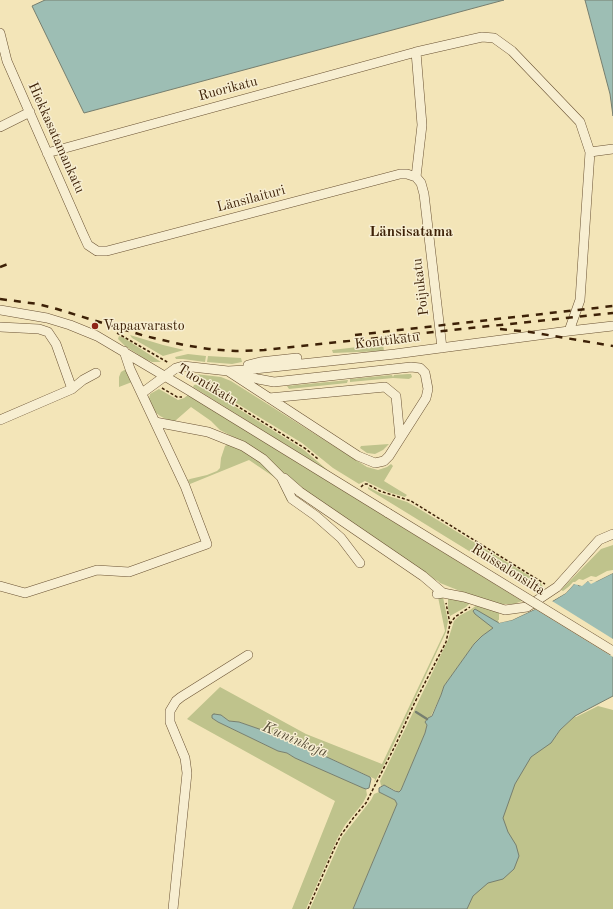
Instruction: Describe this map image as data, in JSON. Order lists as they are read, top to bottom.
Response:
{
  "streets": {
    "street": [
      "Ruorikatu",
      "Hiekkasatamankatu",
      "Länsilaituri",
      "Poijukatu",
      "Konttikatu",
      "Tuontikatu",
      "Ruissalonsilta"
    ]
  },
  "crossings": [
    ["Ruorikatu", "Hiekkasatamankatu"],
    ["Hiekkasatamankatu", "Länsilaituri"],
    ["Länsilaituri", "Poijukatu"],
    ["Poijukatu", "Konttikatu"],
    ["Konttikatu", "Tuontikatu"],
    ["Tuontikatu", "Ruissalonsilta"]
  ],
  "districts": ["Länsisatama"],
  "water": ["Kuninkoja"],
  "places": ["Vapaavarasto"]
}
